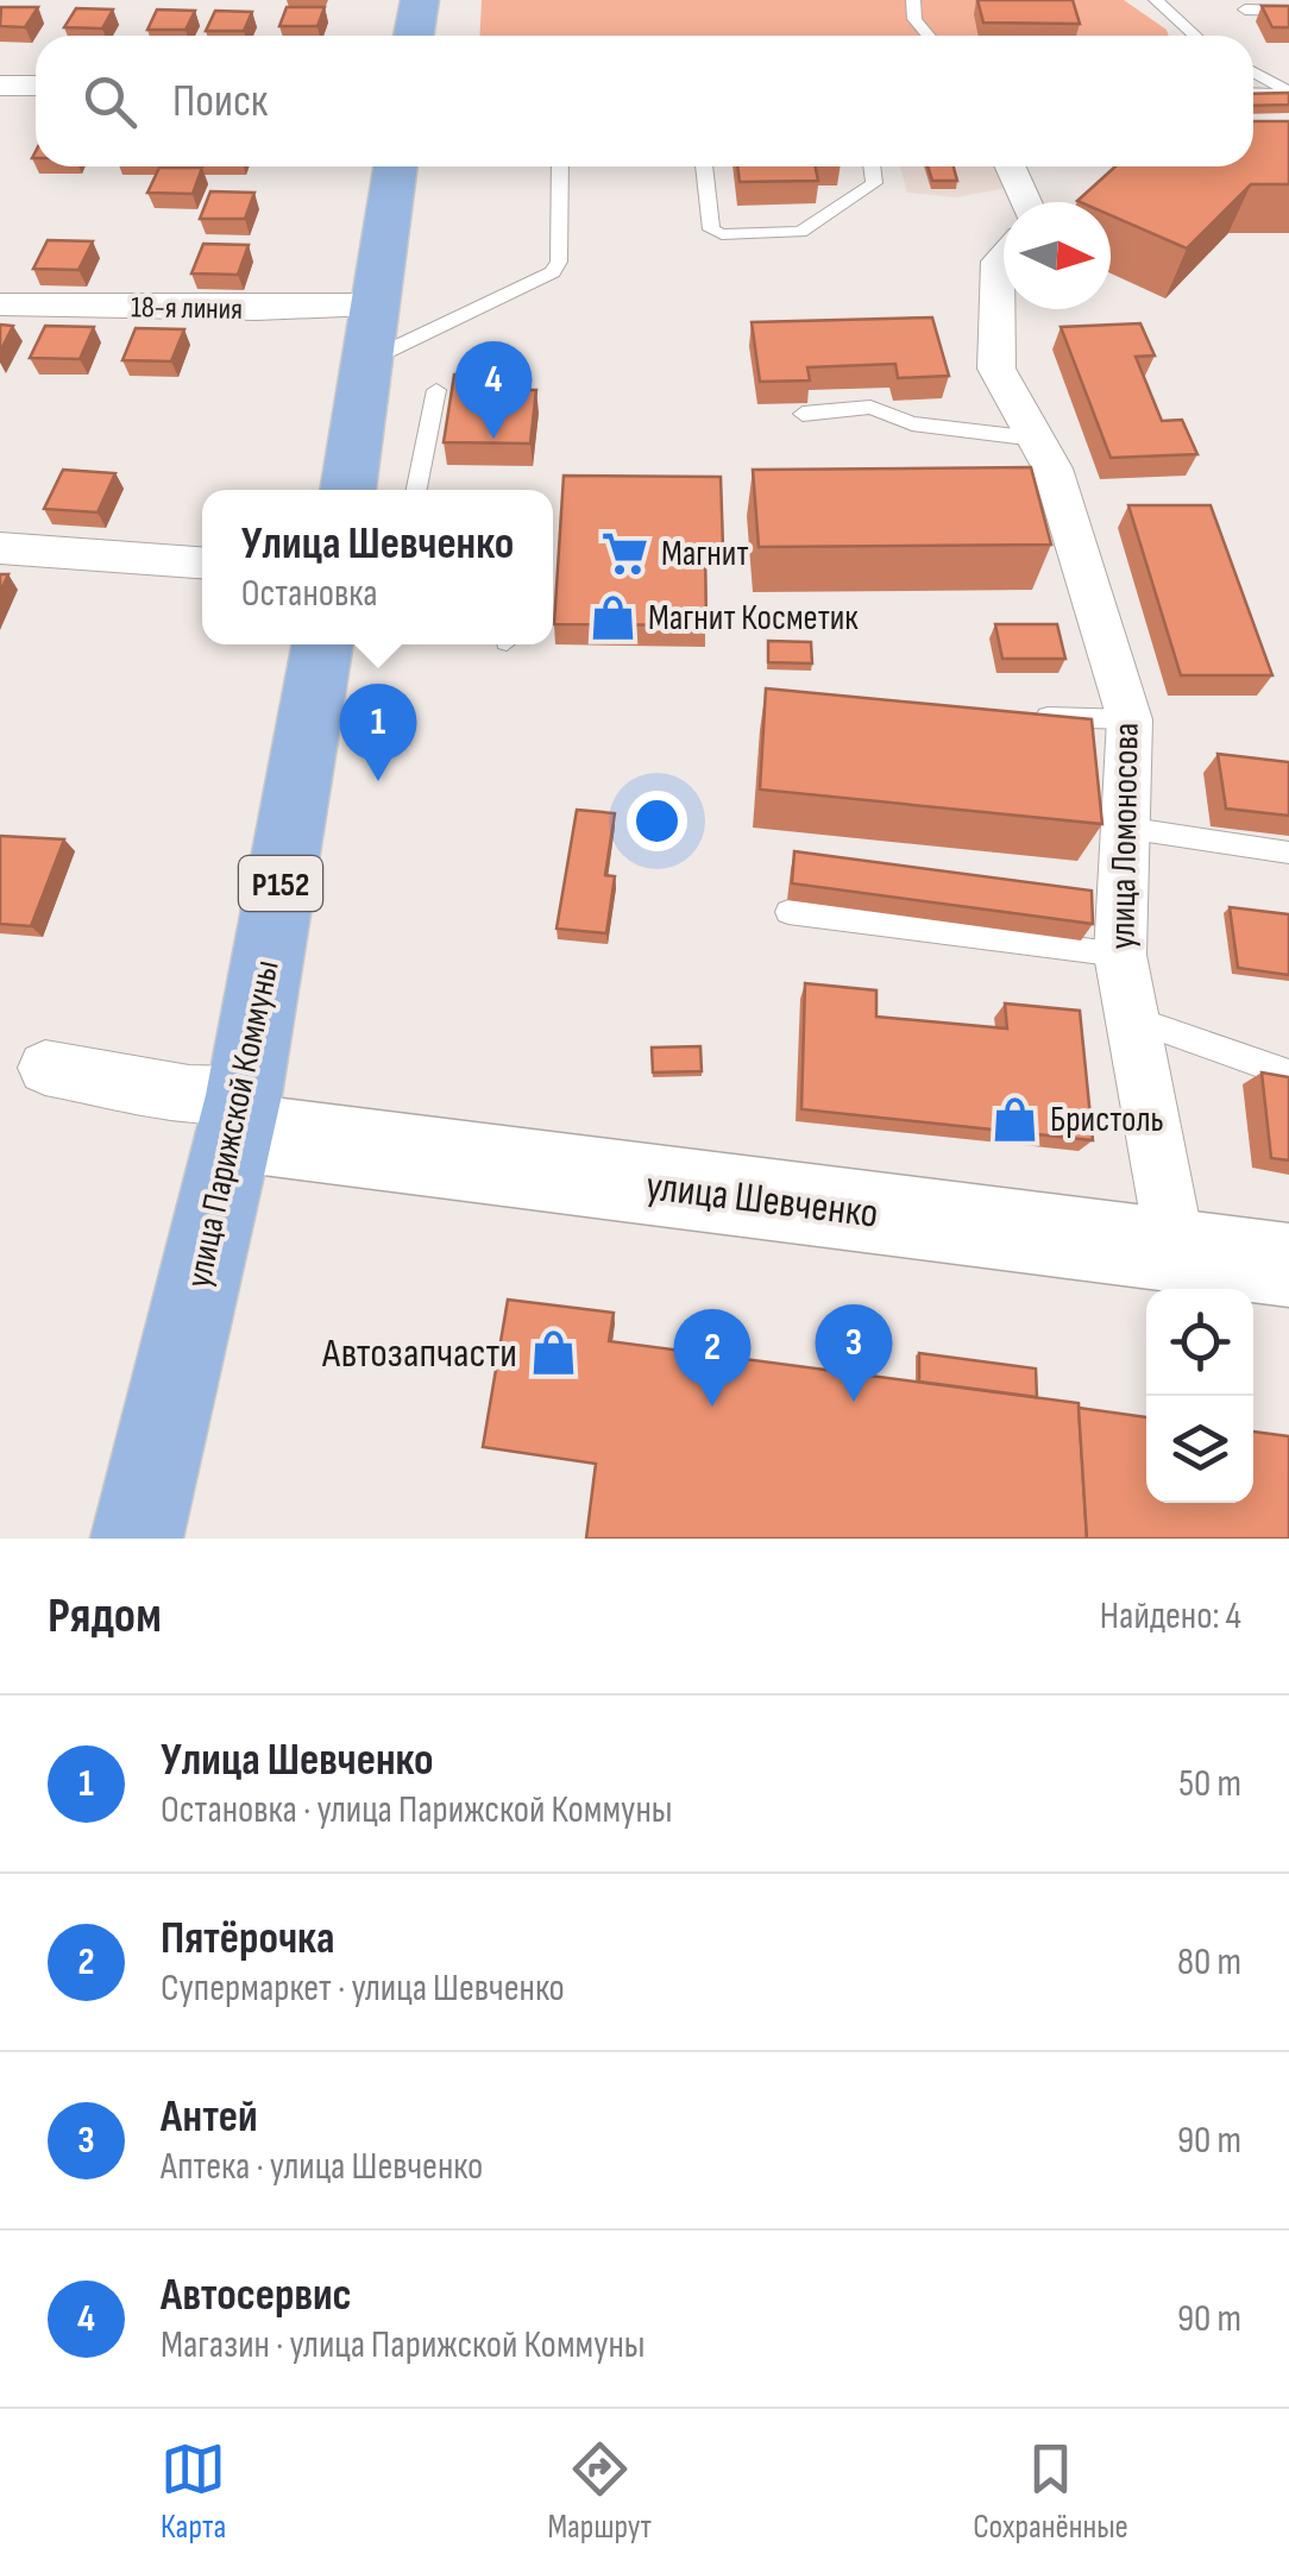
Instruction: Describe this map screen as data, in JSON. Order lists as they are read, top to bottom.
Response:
{
  "streets": {
    "main road": ["Р152", "улица Парижской Коммуны"],
    "street": ["18-я линия", "улица Ломоносова", "улица Шевченко"]
  },
  "crossings": [
    ["улица Ломоносова", "улица Шевченко"],
    ["улица Парижской Коммуны", "улица Шевченко"]
  ],
  "places": {
    "supermarket": ["Магнит"],
    "shop": ["Магнит Косметик", "Бристоль", "Автозапчасти"]
  },
  "north": "right",
  "page": {
    "search": "Поиск",
    "pins": [
      "4",
      "1",
      "3",
      "2"
    ],
    "popup": ["Улица Шевченко", "Остановка"],
    "heading": ["Рядом", "Найдено: 4"],
    "list": [
      {
        "mark": "1",
        "name": "Улица Шевченко",
        "note": "Остановка · улица Парижской Коммуны",
        "value": "50 m"
      },
      {
        "mark": "2",
        "name": "Пятёрочка",
        "note": "Супермаркет · улица Шевченко",
        "value": "80 m"
      },
      {
        "mark": "3",
        "name": "Антей",
        "note": "Аптека · улица Шевченко",
        "value": "90 m"
      },
      {
        "mark": "4",
        "name": "Автосервис",
        "note": "Магазин · улица Парижской Коммуны",
        "value": "90 m"
      }
    ],
    "nav": ["Карта", "Маршрут", "Сохранённые"]
  }
}
